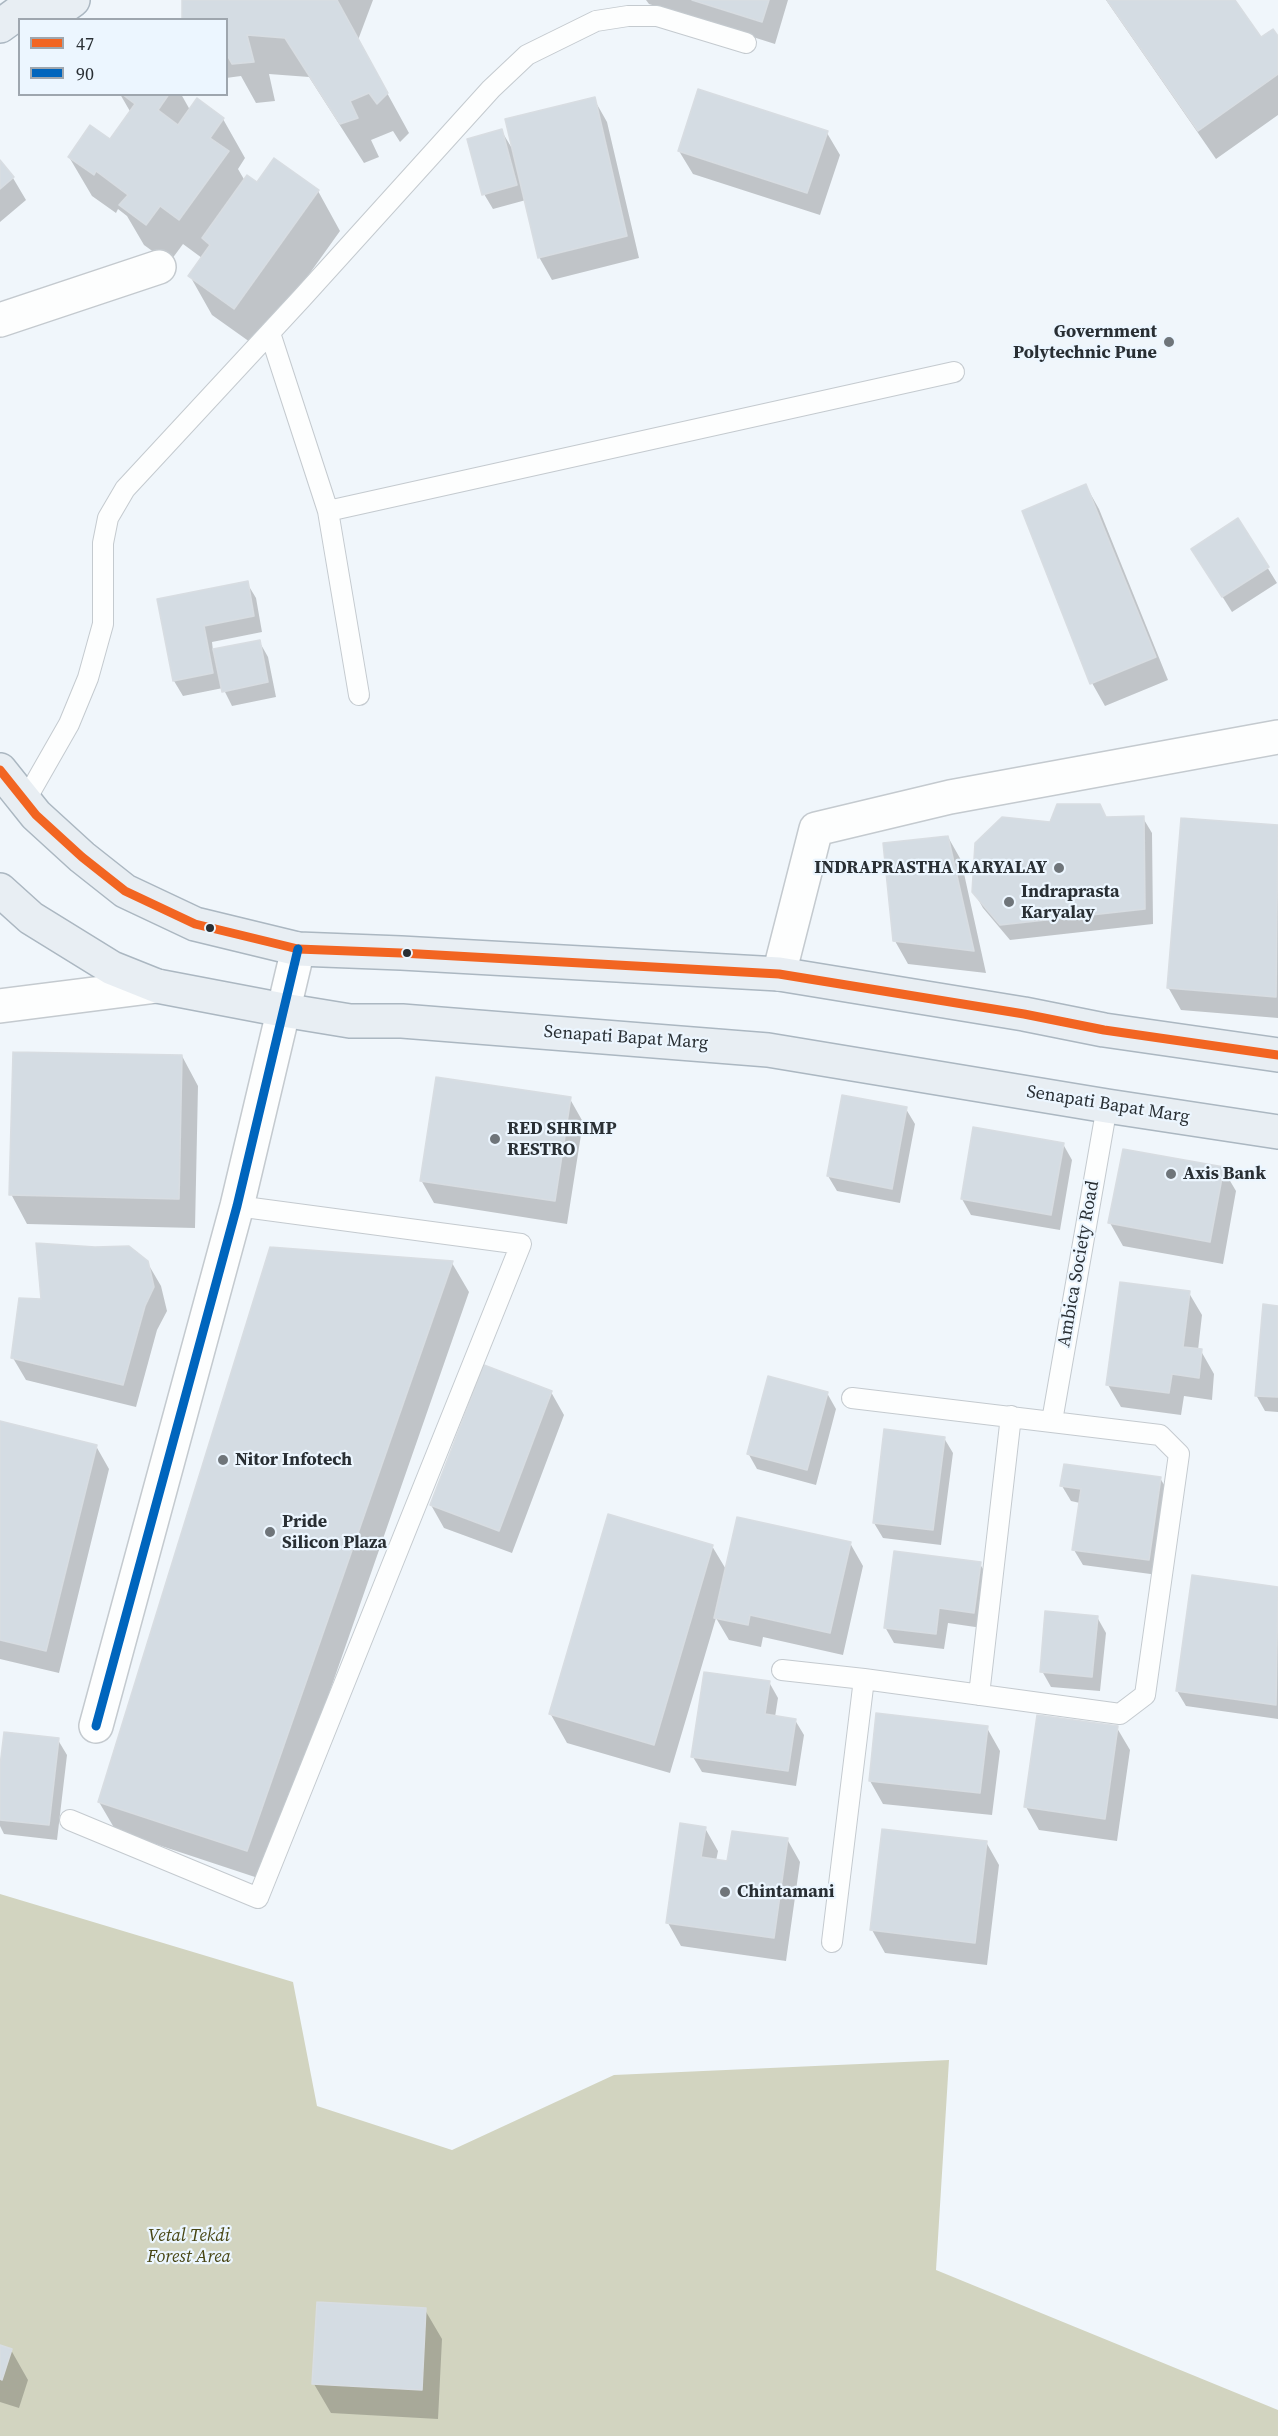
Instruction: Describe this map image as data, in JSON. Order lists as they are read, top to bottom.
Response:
{
  "streets": {
    "main road": ["Senapati Bapat Marg"],
    "lane": ["Ambica Society Road"]
  },
  "crossings": [
    ["Senapati Bapat Marg", "Ambica Society Road"]
  ],
  "parks": ["Vetal Tekdi Forest Area"],
  "places": [
    "Government Polytechnic Pune",
    "INDRAPRASTHA KARYALAY",
    "Indraprasta Karyalay",
    "RED SHRIMP RESTRO",
    "Axis Bank",
    "Nitor Infotech",
    "Pride Silicon Plaza",
    "Chintamani"
  ],
  "lines": ["transit line 47", "transit line 90"],
  "legend": ["47", "90"]
}
